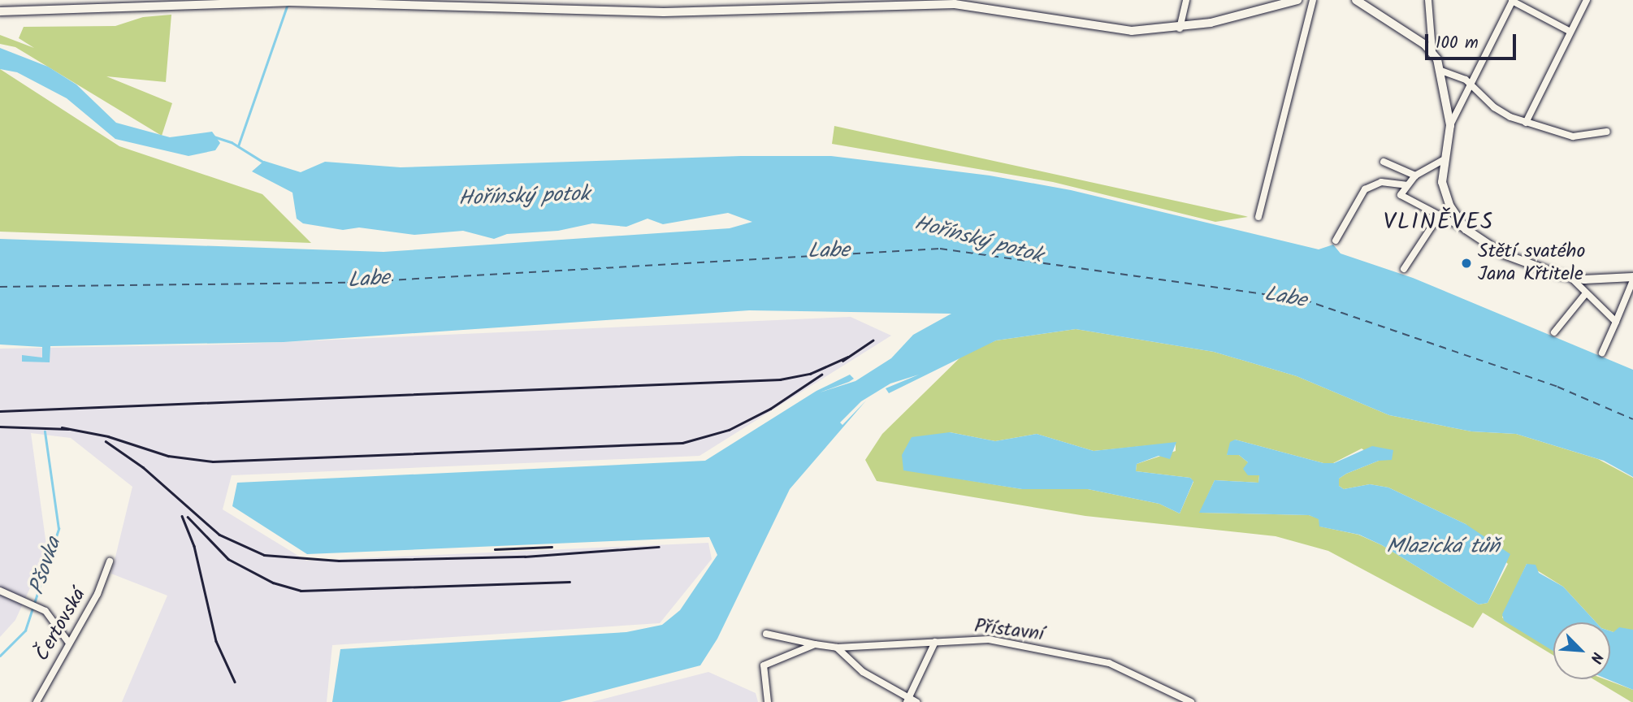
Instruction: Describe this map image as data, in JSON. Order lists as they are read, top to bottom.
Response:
{
  "streets": {
    "street": ["Čertovská", "Přístavní"]
  },
  "districts": ["VLINĚVES"],
  "water": [
    "Hořínský potok",
    "Labe",
    "Mlazická tůň",
    "Pšovka"
  ],
  "places": ["Stětí svatého Jana Křtitele"],
  "scale_bar": "100 m",
  "north": "bottom right"
}
